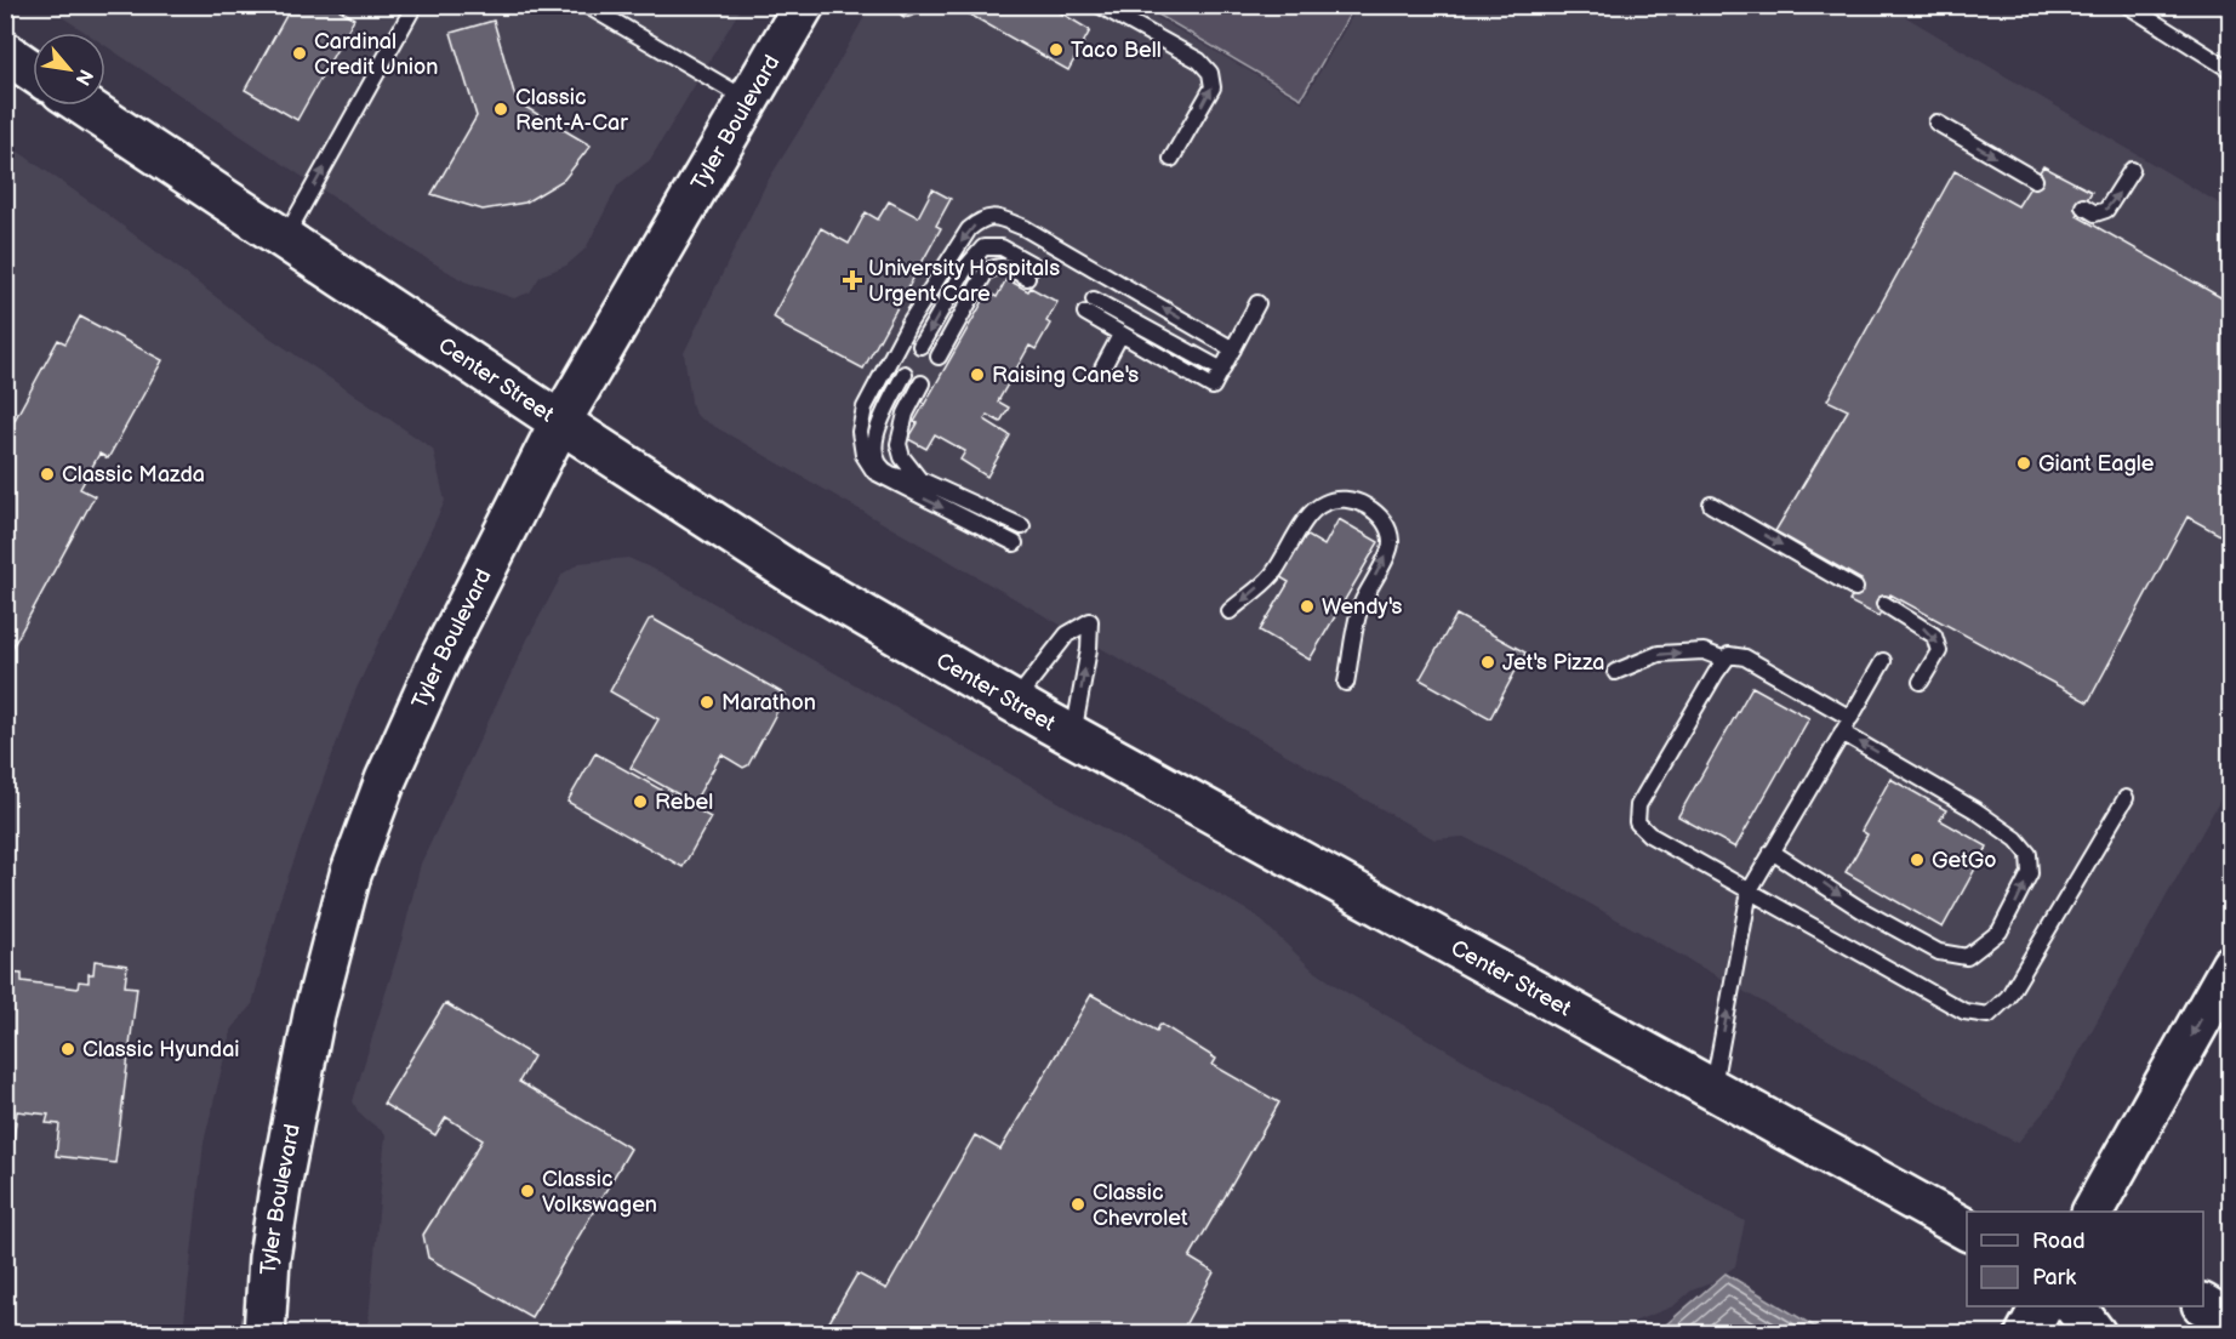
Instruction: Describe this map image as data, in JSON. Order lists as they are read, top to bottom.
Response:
{
  "streets": {
    "main road": ["Tyler Boulevard", "Center Street"]
  },
  "crossings": [
    ["Tyler Boulevard", "Center Street"]
  ],
  "places": {
    "other": [
      "Taco Bell",
      "Cardinal Credit Union",
      "Classic Rent-A-Car",
      "Raising Cane's",
      "Giant Eagle",
      "Classic Mazda",
      "Wendy's",
      "Jet's Pizza",
      "Marathon",
      "Rebel",
      "GetGo",
      "Classic Hyundai",
      "Classic Volkswagen",
      "Classic Chevrolet"
    ],
    "health": ["University Hospitals Urgent Care"]
  },
  "legend": ["Road", "Park"],
  "north": "bottom right"
}
